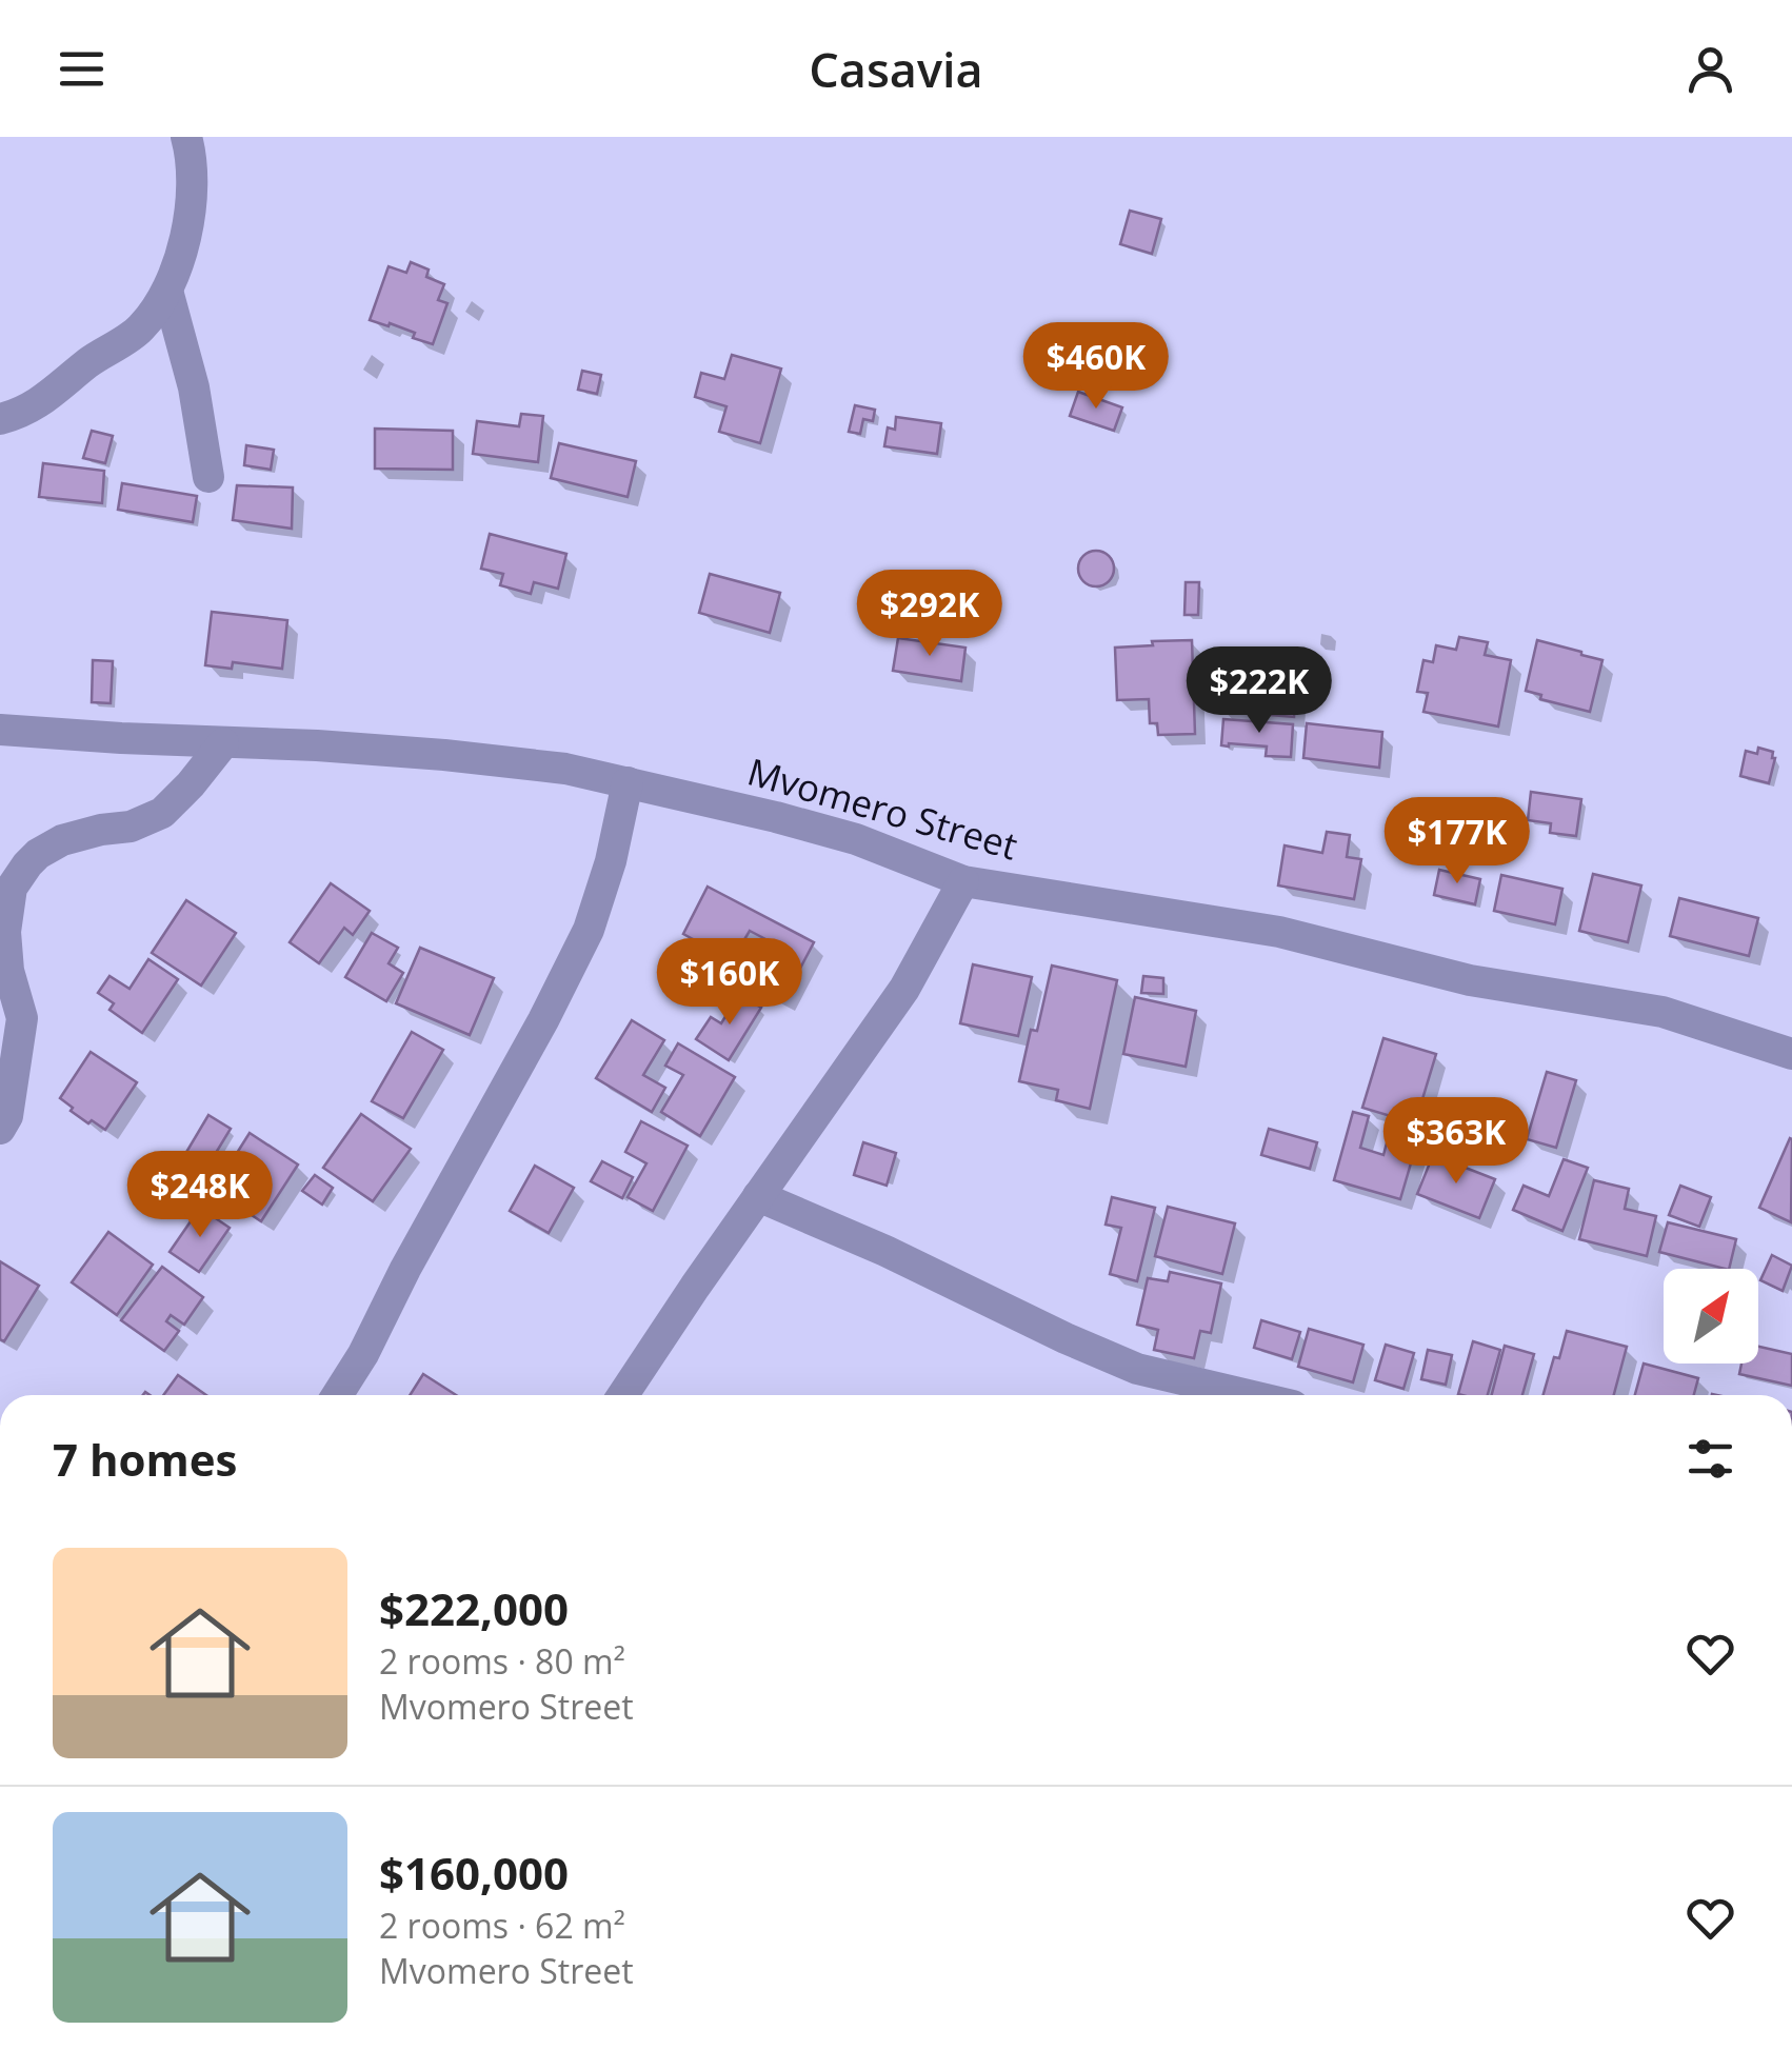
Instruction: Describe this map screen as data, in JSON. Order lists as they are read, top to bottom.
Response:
{
  "streets": {
    "street": ["Mvomero Street"]
  },
  "north": "top right",
  "page": {
    "header": "Casavia",
    "price": [
      "$460K",
      "$292K",
      "$222K",
      "$177K",
      "$160K",
      "$363K",
      "$248K"
    ],
    "heading": "7 homes",
    "list": [
      {
        "name": "$222,000",
        "note": "2 rooms · 80 m² · Mvomero Street"
      },
      {
        "name": "$160,000",
        "note": "2 rooms · 62 m² · Mvomero Street"
      }
    ]
  }
}
